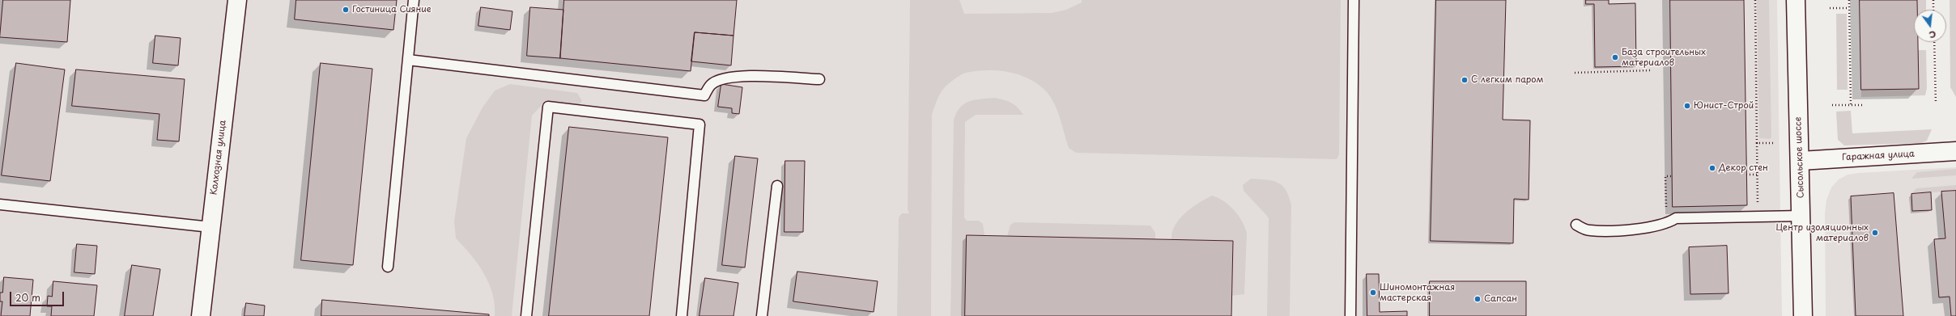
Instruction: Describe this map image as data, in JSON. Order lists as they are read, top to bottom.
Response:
{
  "streets": {
    "street": ["Гаражная улица", "Колхозная улица", "Сысольское шоссе"]
  },
  "crossings": [
    ["Гаражная улица", "Сысольское шоссе"]
  ],
  "places": [
    "Гостиница Сияние",
    "База строительных материалов",
    "С легким паром",
    "Юнист-Строй",
    "Декор стен",
    "Центр изоляционных материалов",
    "Шиномонтажная мастерская",
    "Сапсан"
  ],
  "scale_bar": "20 m",
  "north": "bottom"
}
